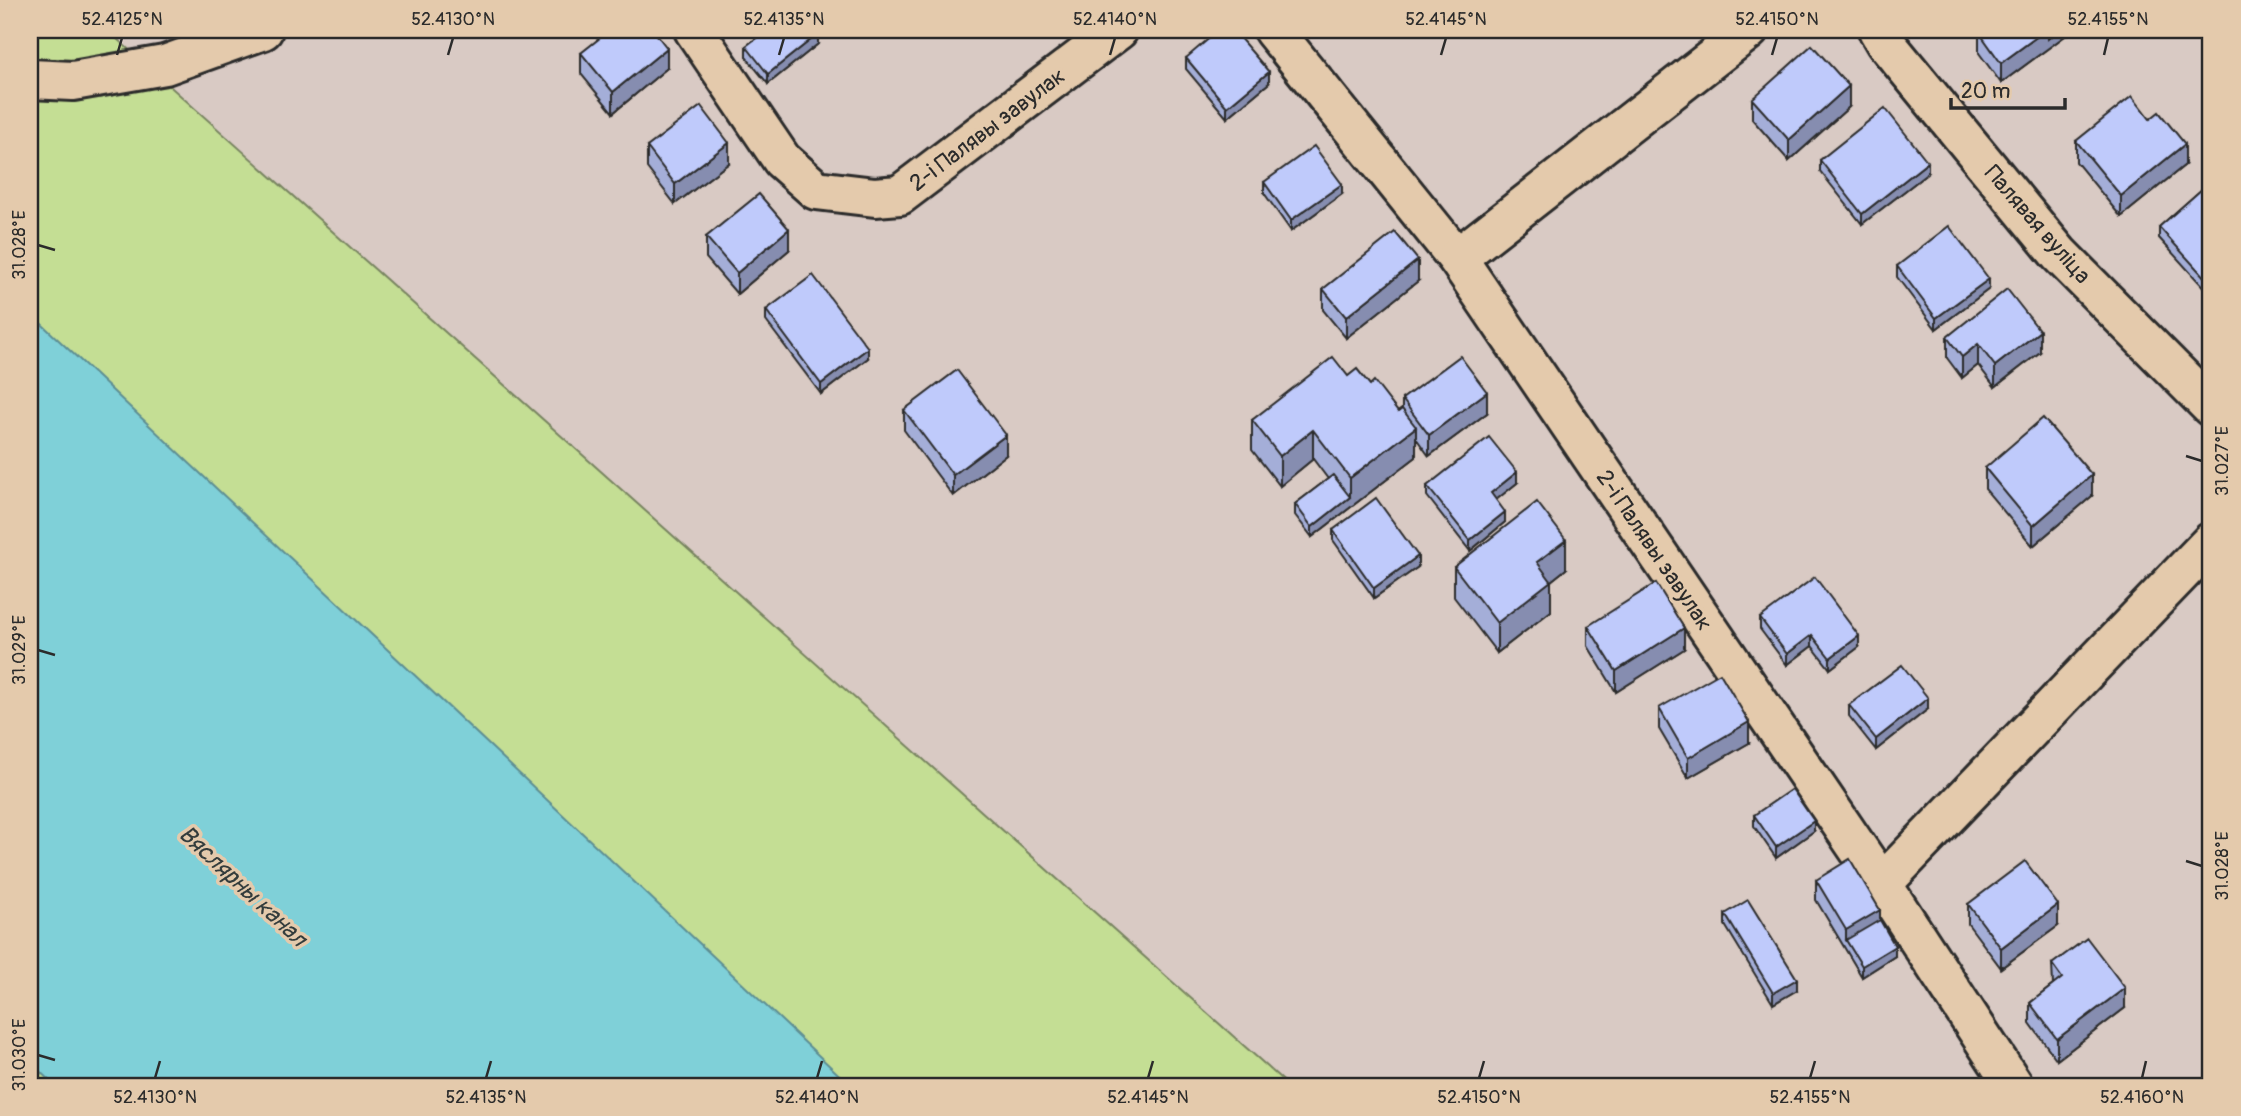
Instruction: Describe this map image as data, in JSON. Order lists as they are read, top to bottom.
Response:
{
  "streets": {
    "street": ["2-і Палявы завулак", "Палявая вуліца"]
  },
  "water": ["Вяслярны канал"],
  "scale_bar": "20 m",
  "coordinates": [
    "52.4125°N",
    "52.4130°N",
    "52.4135°N",
    "52.4140°N",
    "52.4145°N",
    "52.4150°N",
    "52.4155°N",
    "31.028°E",
    "31.027°E",
    "31.029°E",
    "31.030°E",
    "52.4160°N"
  ]
}
